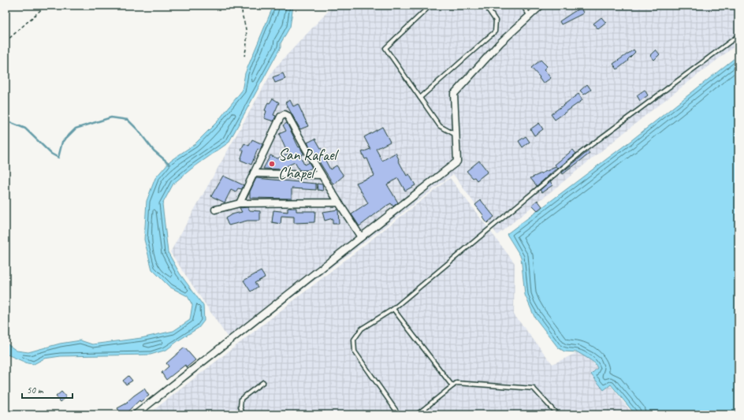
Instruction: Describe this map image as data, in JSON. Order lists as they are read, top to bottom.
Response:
{
  "places": ["San Rafael Chapel"],
  "scale_bar": "50 m"
}
